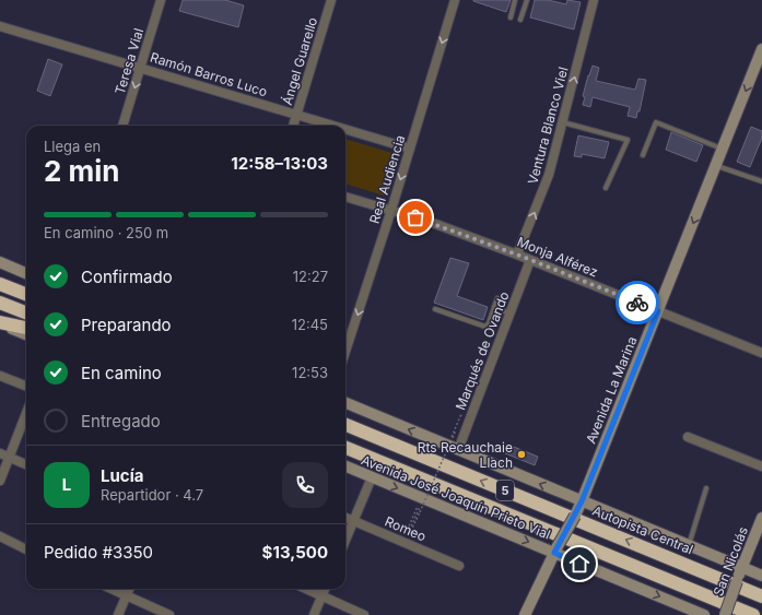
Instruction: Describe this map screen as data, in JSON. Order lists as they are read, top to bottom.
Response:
{
  "streets": {
    "highway": ["5", "Autopista Central"],
    "main road": ["Avenida La Marina", "Avenida José Joaquín Prieto Vial", "San Nicolás"],
    "street": [
      "Teresa Vial",
      "Ángel Guarello",
      "Ramón Barros Luco",
      "Ventura Blanco Viel",
      "Real Audiencia",
      "Monja Alférez",
      "Marqués de Ovando",
      "Romeo"
    ]
  },
  "crossings": [
    ["Teresa Vial", "Ramón Barros Luco"],
    ["Ángel Guarello", "Ramón Barros Luco"],
    ["Ramón Barros Luco", "Real Audiencia"],
    ["Ventura Blanco Viel", "Monja Alférez"],
    ["Real Audiencia", "Monja Alférez"],
    ["Monja Alférez", "Marqués de Ovando"],
    ["Monja Alférez", "Avenida La Marina"],
    ["Avenida La Marina", "Avenida José Joaquín Prieto Vial"]
  ],
  "one_way": [
    "Teresa Vial",
    "Ventura Blanco Viel",
    "Real Audiencia",
    "Avenida La Marina"
  ],
  "places": ["Rts Recauchaie Llach"],
  "page": {
    "heading": ["2 min", "Llega en", "12:58–13:03"],
    "panel": [
      "Lucía",
      "Repartidor · 4.7",
      "Pedido #3350",
      "$13,500"
    ],
    "bar": "En camino · 250 m",
    "list": [
      ["Confirmado", "12:27"],
      ["Preparando", "12:45"],
      ["En camino", "12:53"],
      "Entregado"
    ],
    "round": "L"
  }
}
